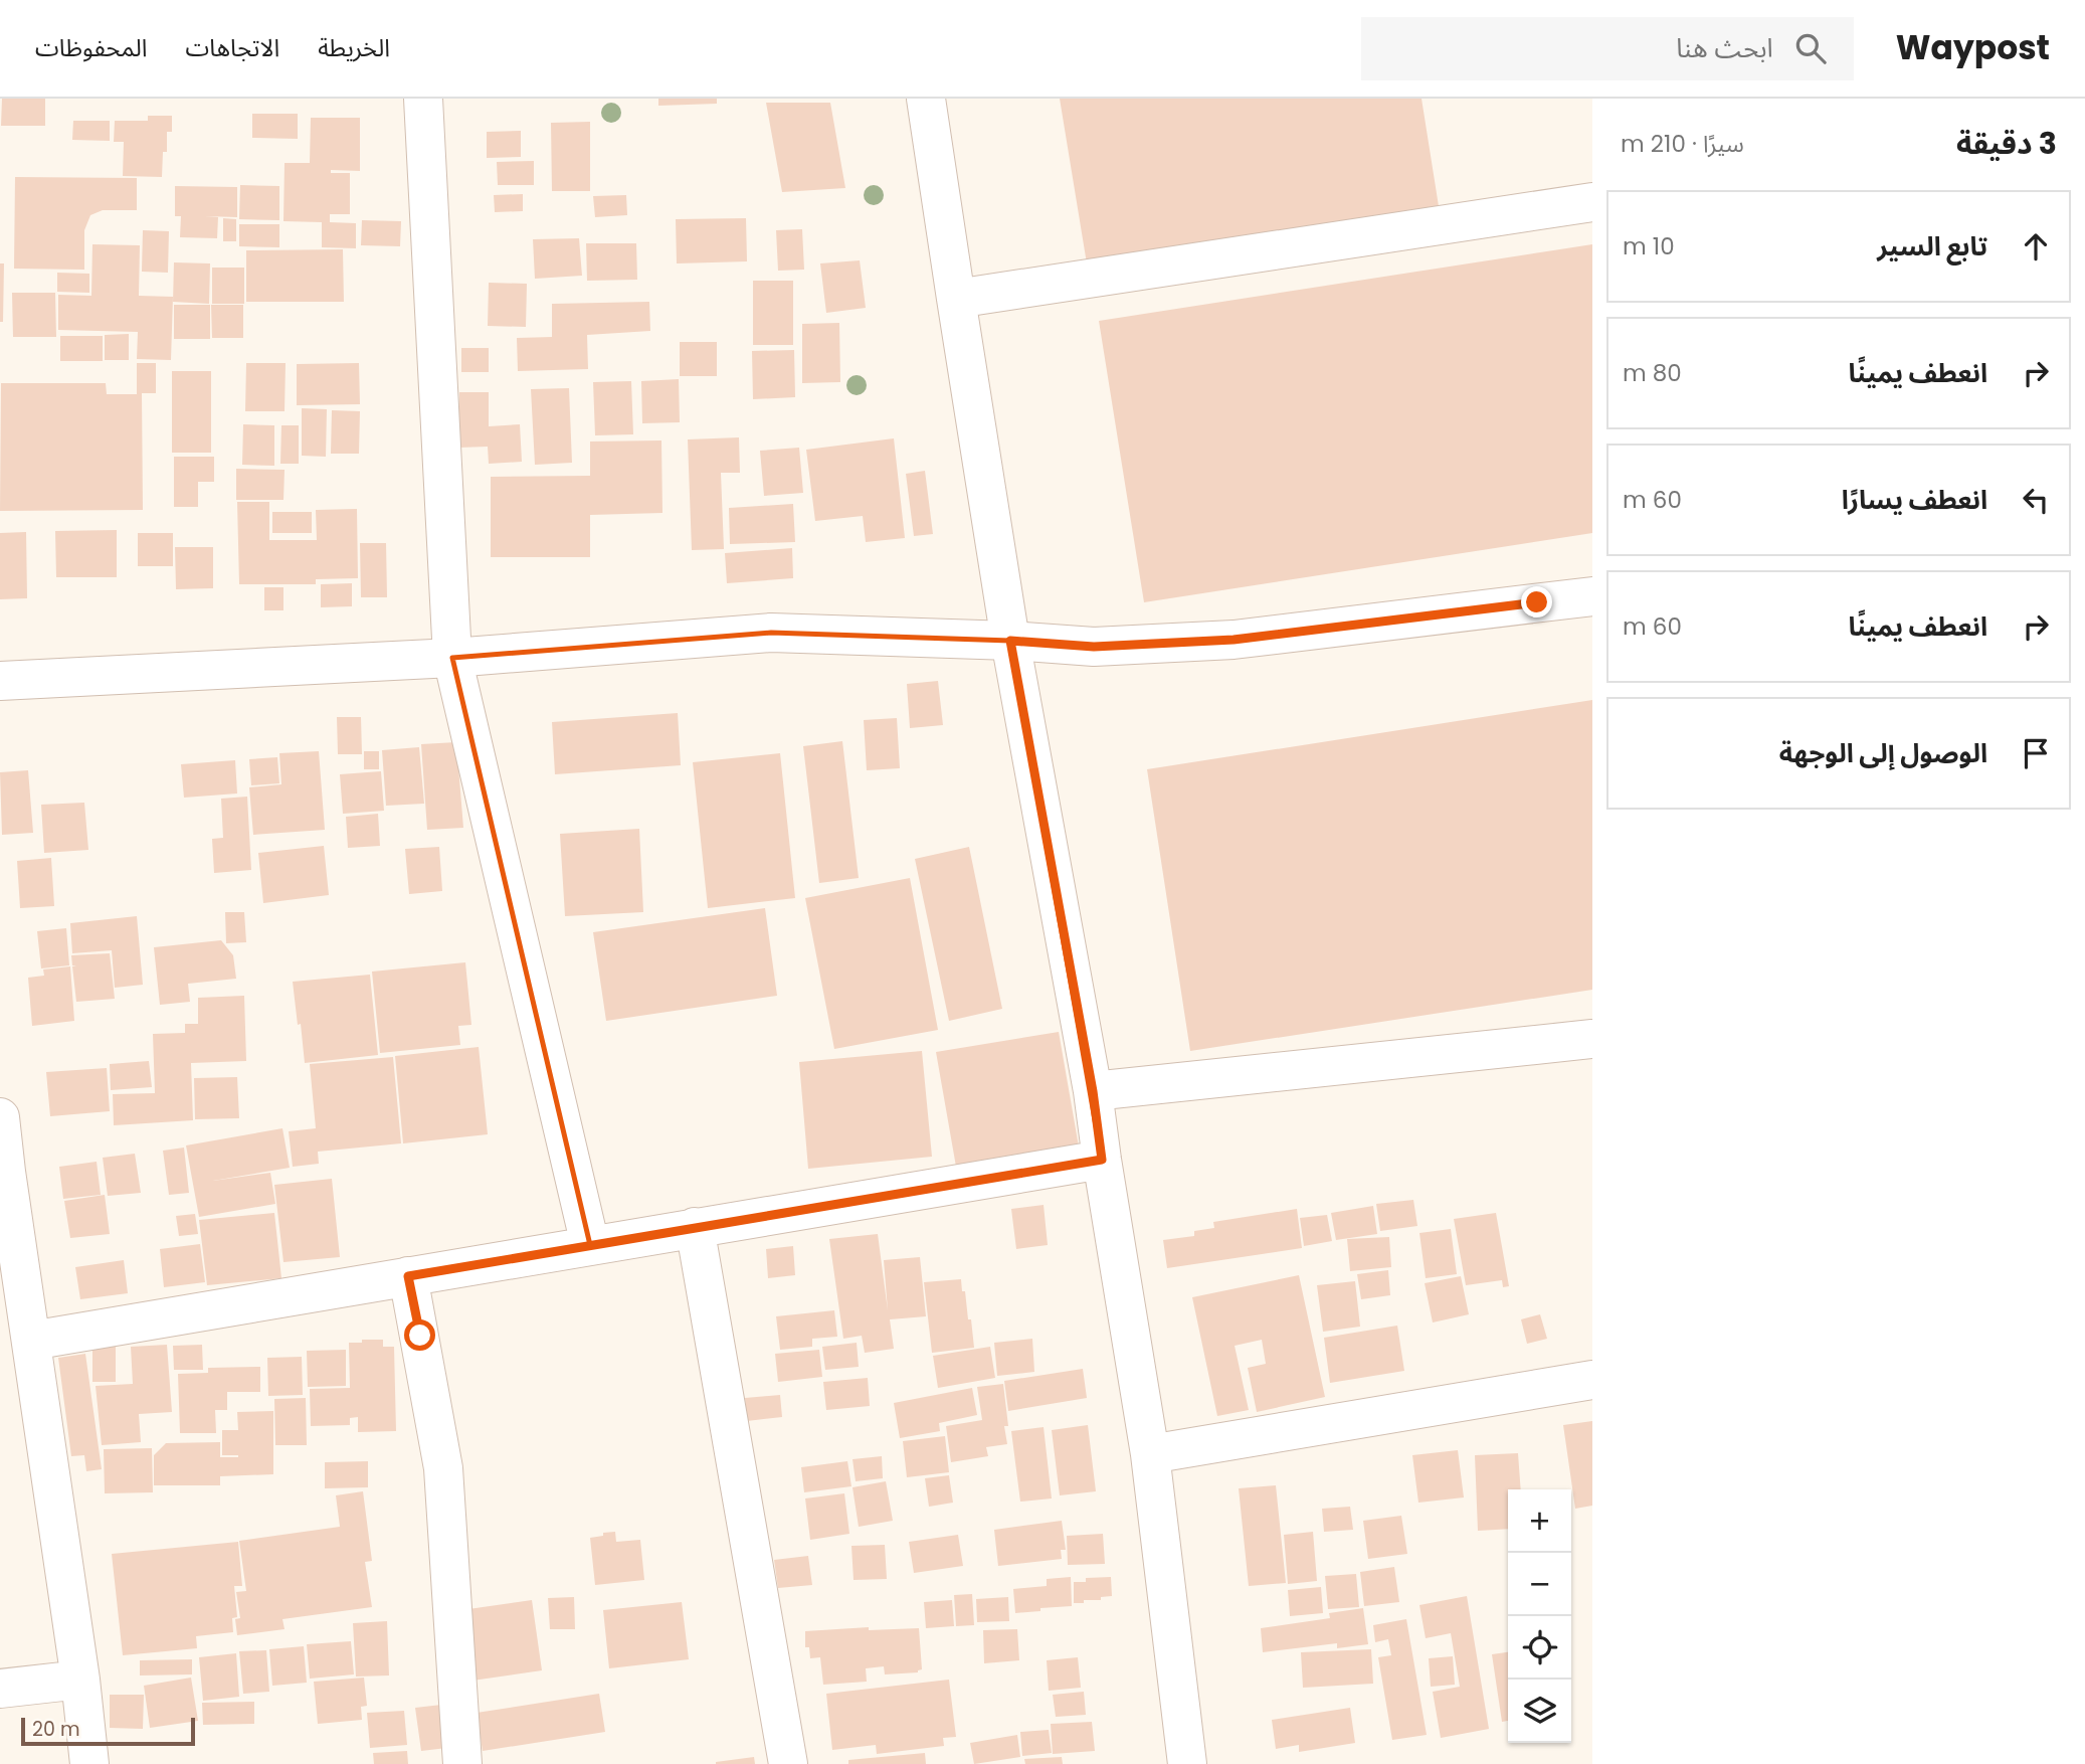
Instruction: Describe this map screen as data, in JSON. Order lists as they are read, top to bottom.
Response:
{
  "scale_bar": "20 m",
  "page": {
    "header": "Waypost",
    "search": "ابحث هنا",
    "nav": ["الخريطة", "الاتجاهات", "المحفوظات"],
    "heading": ["3 دقيقة", "سيرًا · 210 m"],
    "list": [
      ["تابع السير", "10 m"],
      ["انعطف يمينًا", "80 m"],
      ["انعطف يسارًا", "60 m"],
      ["انعطف يمينًا", "60 m"],
      "الوصول إلى الوجهة"
    ],
    "map_buttons": ["+", "−"],
    "scale": "20 m"
  }
}
